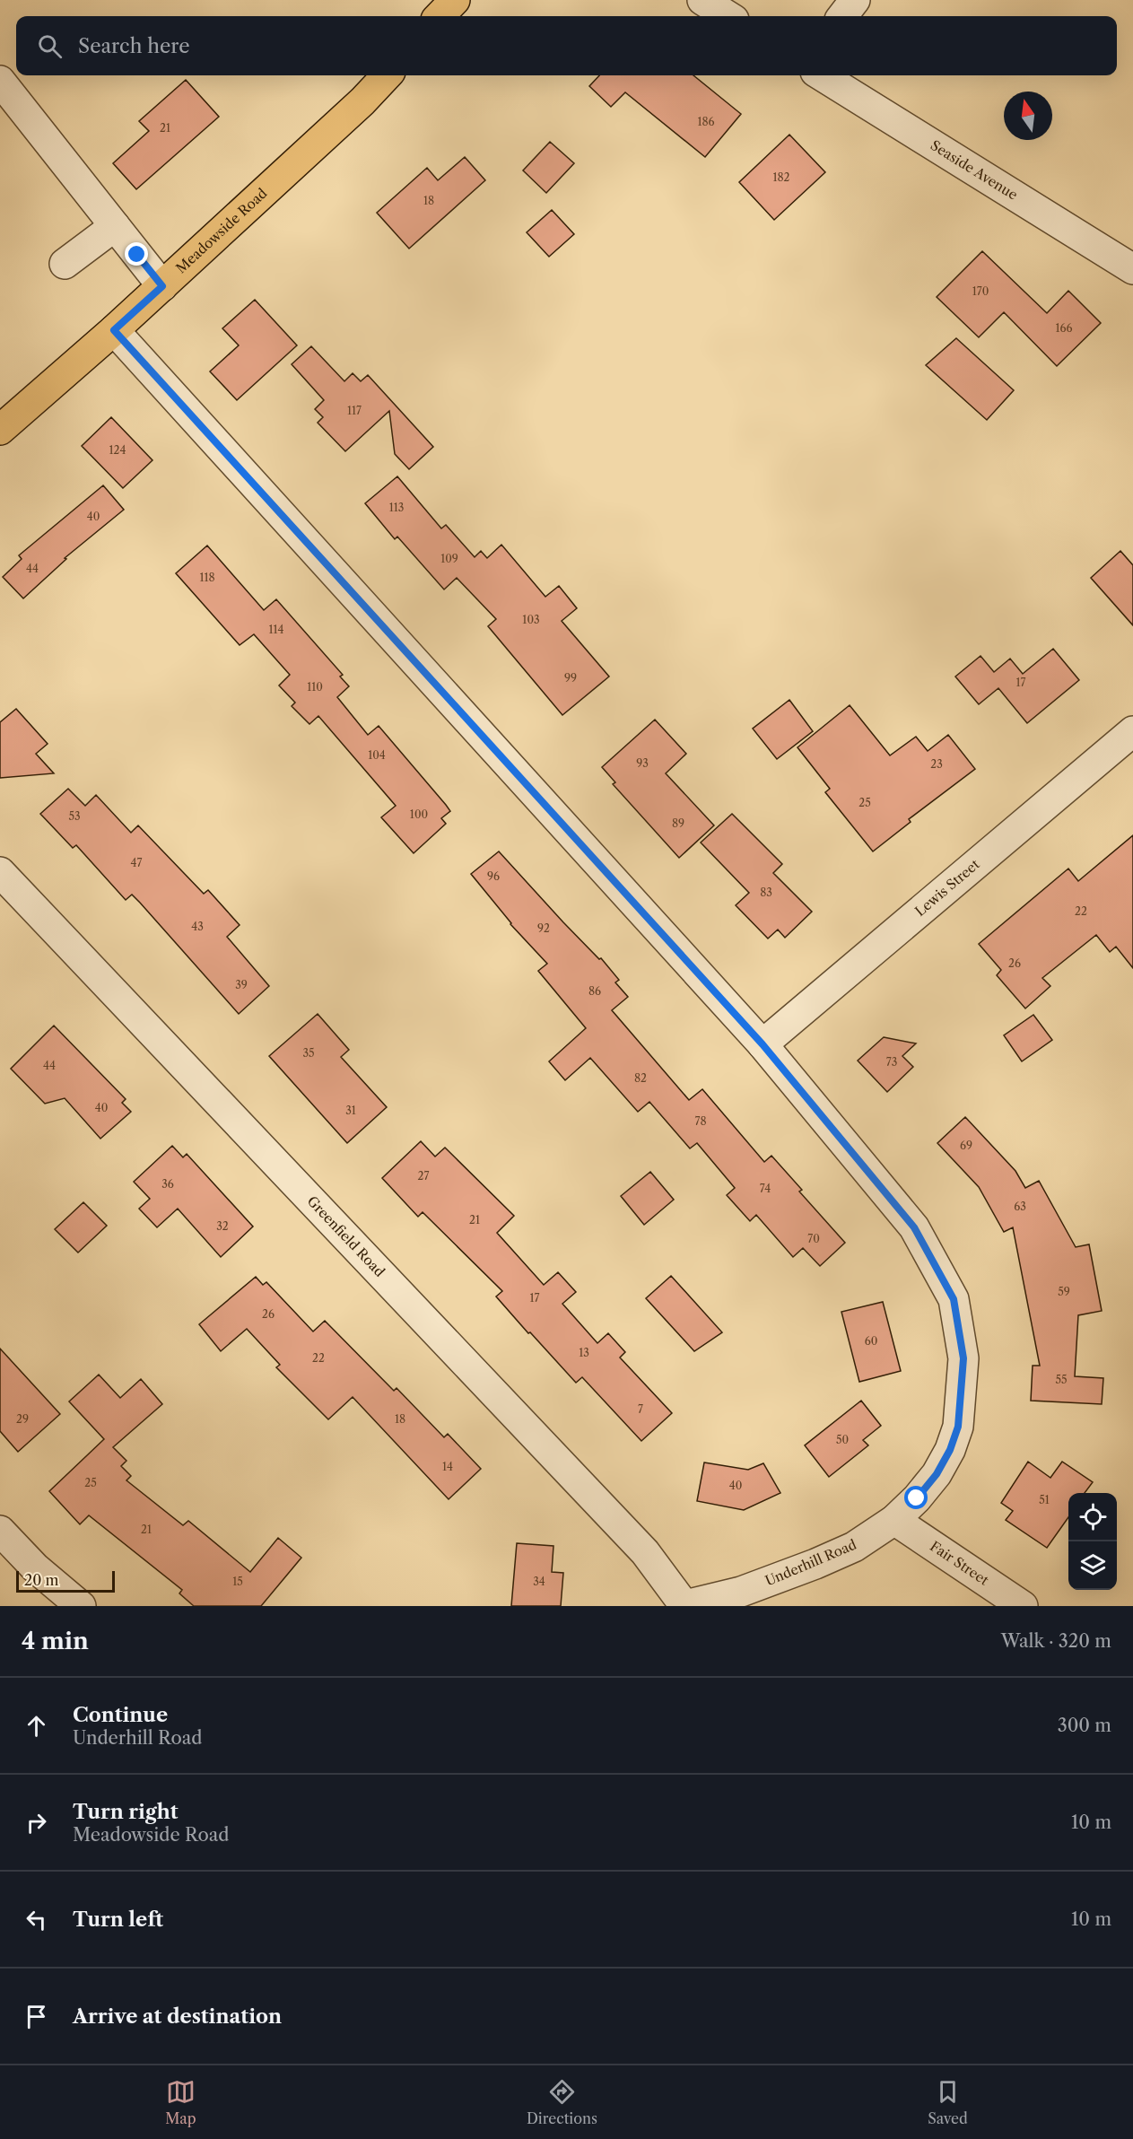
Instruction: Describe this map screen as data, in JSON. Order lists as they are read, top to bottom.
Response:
{
  "streets": {
    "main road": ["Meadowside Road"],
    "street": [
      "Seaside Avenue",
      "Lewis Street",
      "Greenfield Road",
      "Underhill Road",
      "Fair Street"
    ]
  },
  "crossings": [
    ["Meadowside Road", "Underhill Road"],
    ["Lewis Street", "Underhill Road"],
    ["Greenfield Road", "Underhill Road"],
    ["Underhill Road", "Fair Street"]
  ],
  "house_numbers": [
    "186",
    "21",
    "182",
    "18",
    "170",
    "166",
    "117",
    "124",
    "113",
    "40",
    "109",
    "44",
    "118",
    "103",
    "114",
    "99",
    "17",
    "110",
    "104",
    "93",
    "23",
    "25",
    "100",
    "53",
    "89",
    "47",
    "96",
    "83",
    "22",
    "43",
    "92",
    "26",
    "39",
    "86",
    "35",
    "73",
    "44",
    "82",
    "40",
    "31",
    "78",
    "69",
    "27",
    "36",
    "74",
    "63",
    "21",
    "32",
    "70",
    "59",
    "17",
    "26",
    "60",
    "13",
    "22",
    "55",
    "7",
    "29",
    "18",
    "50",
    "14",
    "25",
    "40",
    "51",
    "21",
    "15",
    "34"
  ],
  "scale_bar": "20 m",
  "north": "top",
  "page": {
    "search": "Search here",
    "scale": "20 m",
    "heading": ["4 min", "Walk · 320 m"],
    "list": [
      ["Continue", "Underhill Road", "300 m"],
      ["Turn right", "Meadowside Road", "10 m"],
      ["Turn left", "10 m"],
      "Arrive at destination"
    ],
    "nav": ["Map", "Directions", "Saved"]
  }
}
